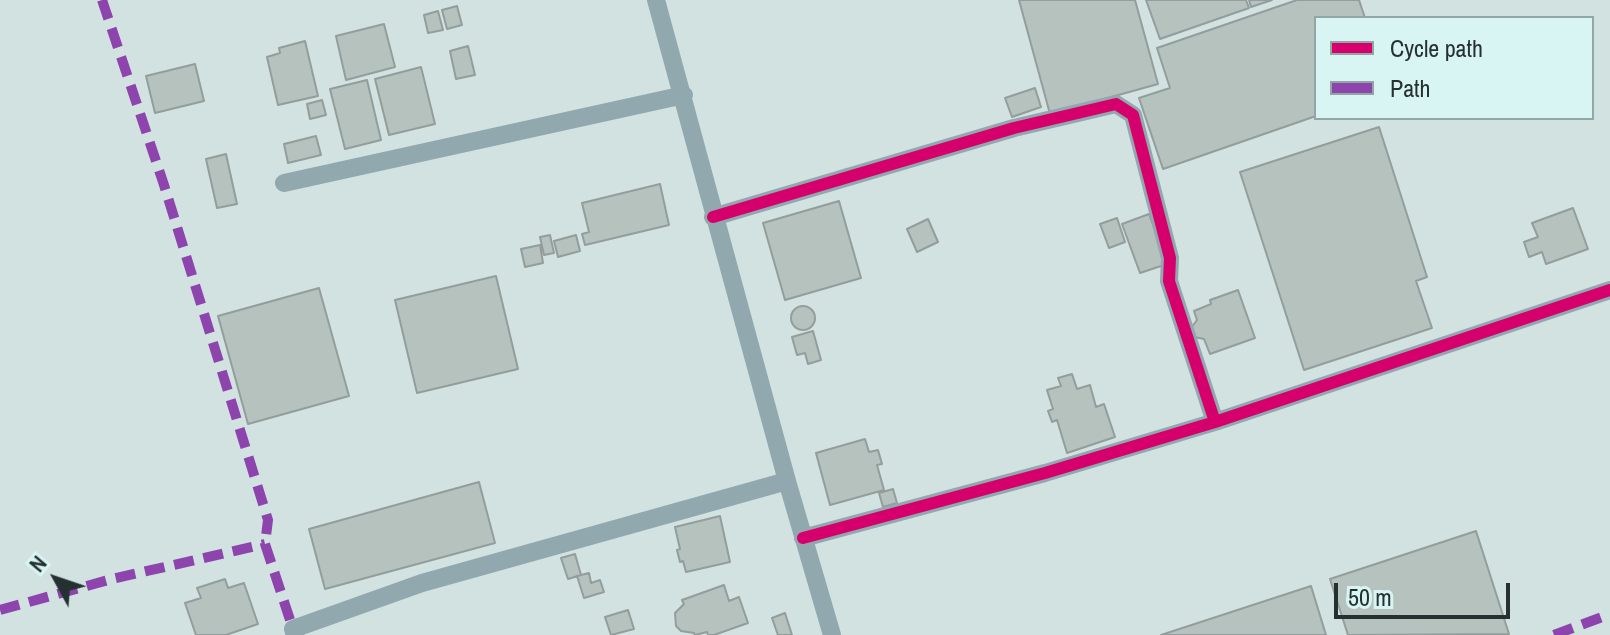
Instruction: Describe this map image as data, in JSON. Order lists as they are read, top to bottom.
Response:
{
  "legend": ["Cycle path", "Path"],
  "scale_bar": "50 m",
  "north": "top left"
}
